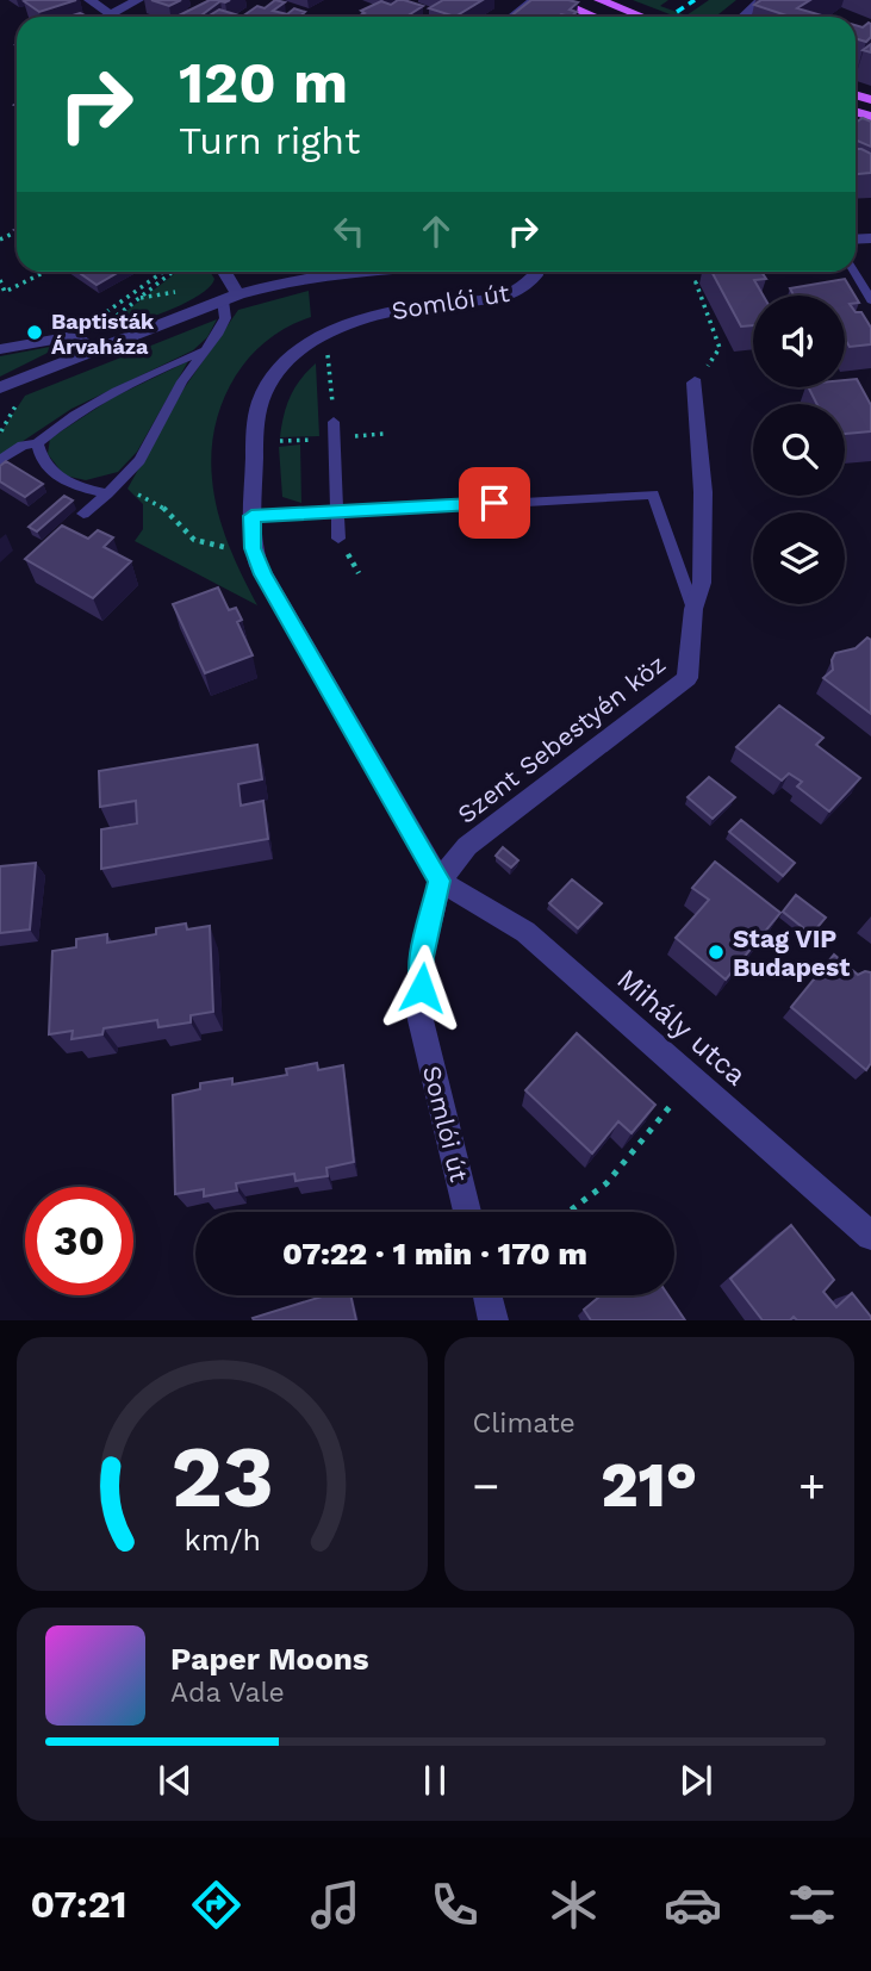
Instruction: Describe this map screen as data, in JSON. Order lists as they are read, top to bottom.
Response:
{
  "streets": {
    "street": ["Somlói út", "Szent Sebestyén köz", "Mihály utca"]
  },
  "crossings": [
    ["Somlói út", "Szent Sebestyén köz"],
    ["Somlói út", "Mihály utca"],
    ["Szent Sebestyén köz", "Mihály utca"]
  ],
  "places": ["Baptisták Árvaháza", "Stag VIP Budapest"],
  "page": {
    "turn": ["120 m", "Turn right"],
    "limit": "30",
    "trip": "07:22 · 1 min · 170 m",
    "tile": "Climate",
    "heat": ["−", "21°", "+"],
    "song": ["Paper Moons", "Ada Vale"],
    "tabs": "07:21",
    "gauge": ["23", "km/h"]
  }
}
